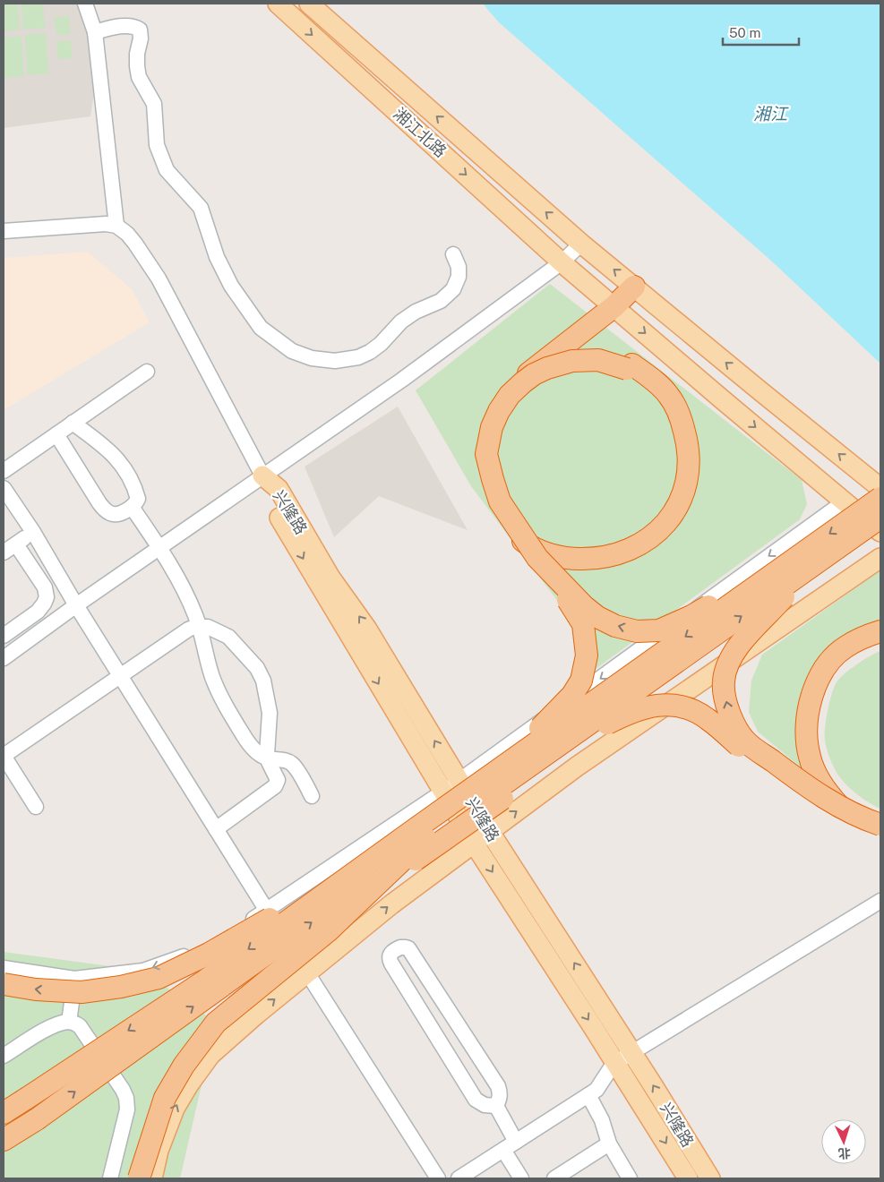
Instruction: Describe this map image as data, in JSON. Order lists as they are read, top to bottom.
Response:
{
  "streets": {
    "main road": ["湘江北路", "兴隆路"]
  },
  "water": ["湘江"],
  "scale_bar": "50 m",
  "north": "bottom"
}
